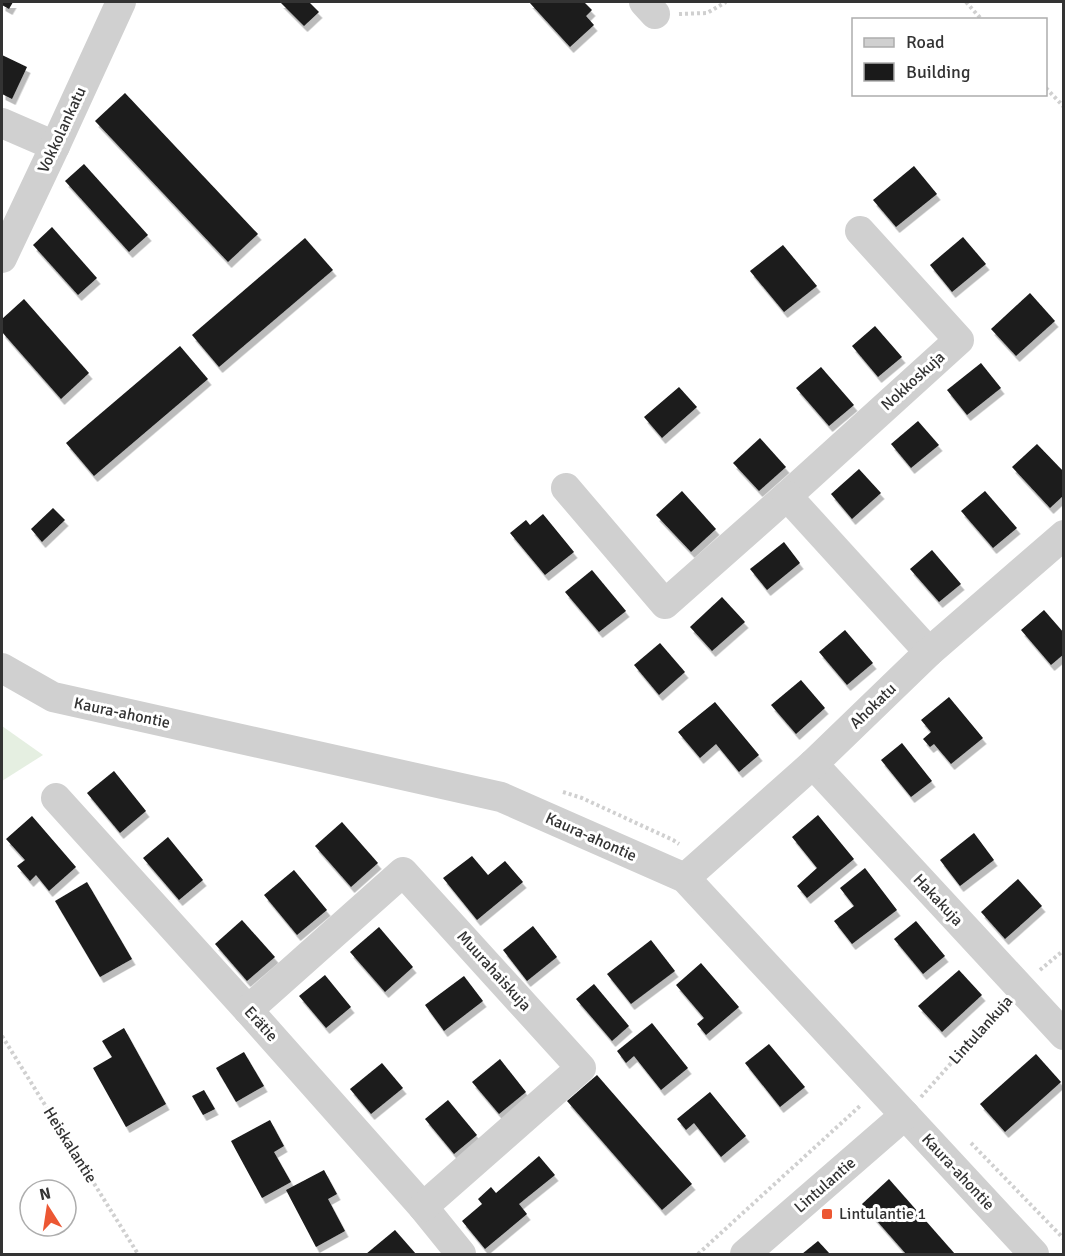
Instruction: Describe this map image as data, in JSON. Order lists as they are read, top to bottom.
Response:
{
  "streets": {
    "street": [
      "Vokkolankatu",
      "Nokkoskuja",
      "Ahokatu",
      "Kaura-ahontie",
      "Hakakuja",
      "Muurahaiskuja",
      "Erätie",
      "Lintulantie"
    ],
    "path": ["Lintulankuja", "Heiskalantie"]
  },
  "crossings": [
    ["Ahokatu", "Kaura-ahontie"],
    ["Ahokatu", "Hakakuja"],
    ["Kaura-ahontie", "Lintulankuja"],
    ["Kaura-ahontie", "Lintulantie"],
    ["Hakakuja", "Lintulankuja"],
    ["Muurahaiskuja", "Erätie"],
    ["Lintulankuja", "Lintulantie"]
  ],
  "places": {
    "transit": ["Lintulantie 1"]
  },
  "legend": ["Road", "Building"],
  "north": "top"
}
